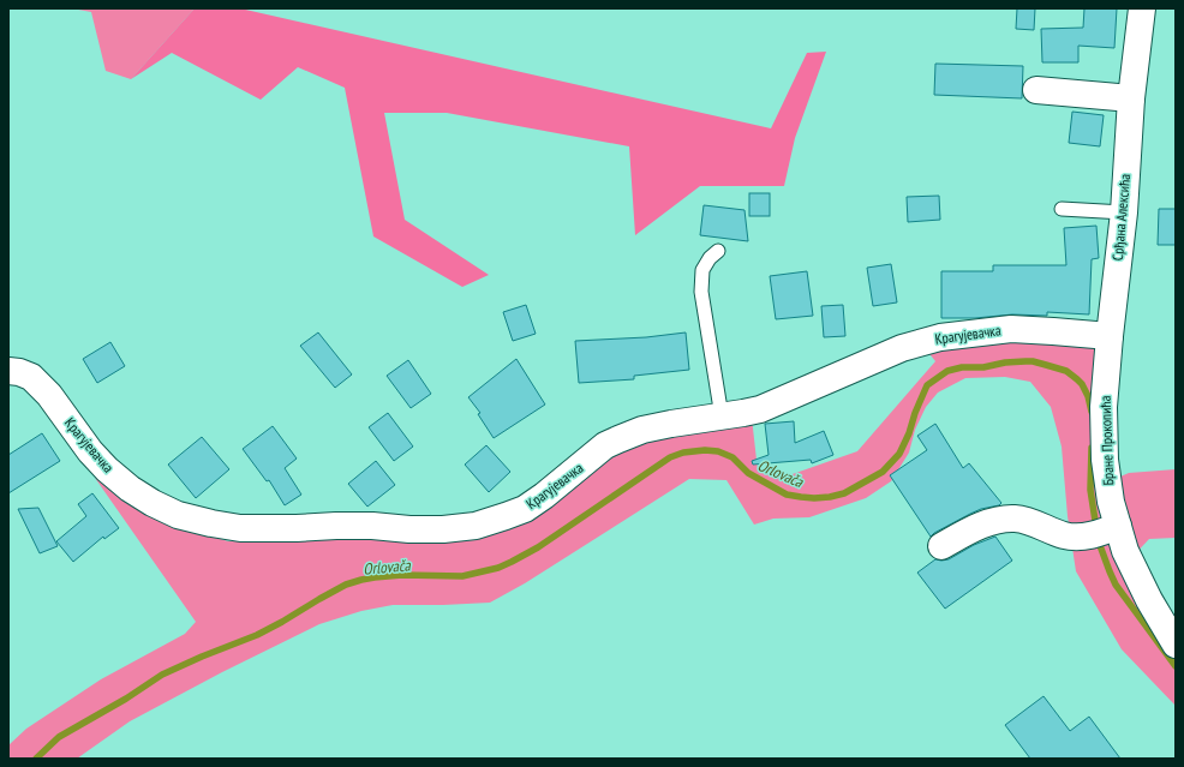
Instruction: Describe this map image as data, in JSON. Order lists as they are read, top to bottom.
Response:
{
  "streets": {
    "street": ["Срђана Алексића", "Крагујевачка", "Бране Прокопића"]
  },
  "crossings": [
    ["Срђана Алексића", "Крагујевачка"],
    ["Срђана Алексића", "Бране Прокопића"],
    ["Крагујевачка", "Бране Прокопића"]
  ],
  "water": ["Orlovača"]
}
